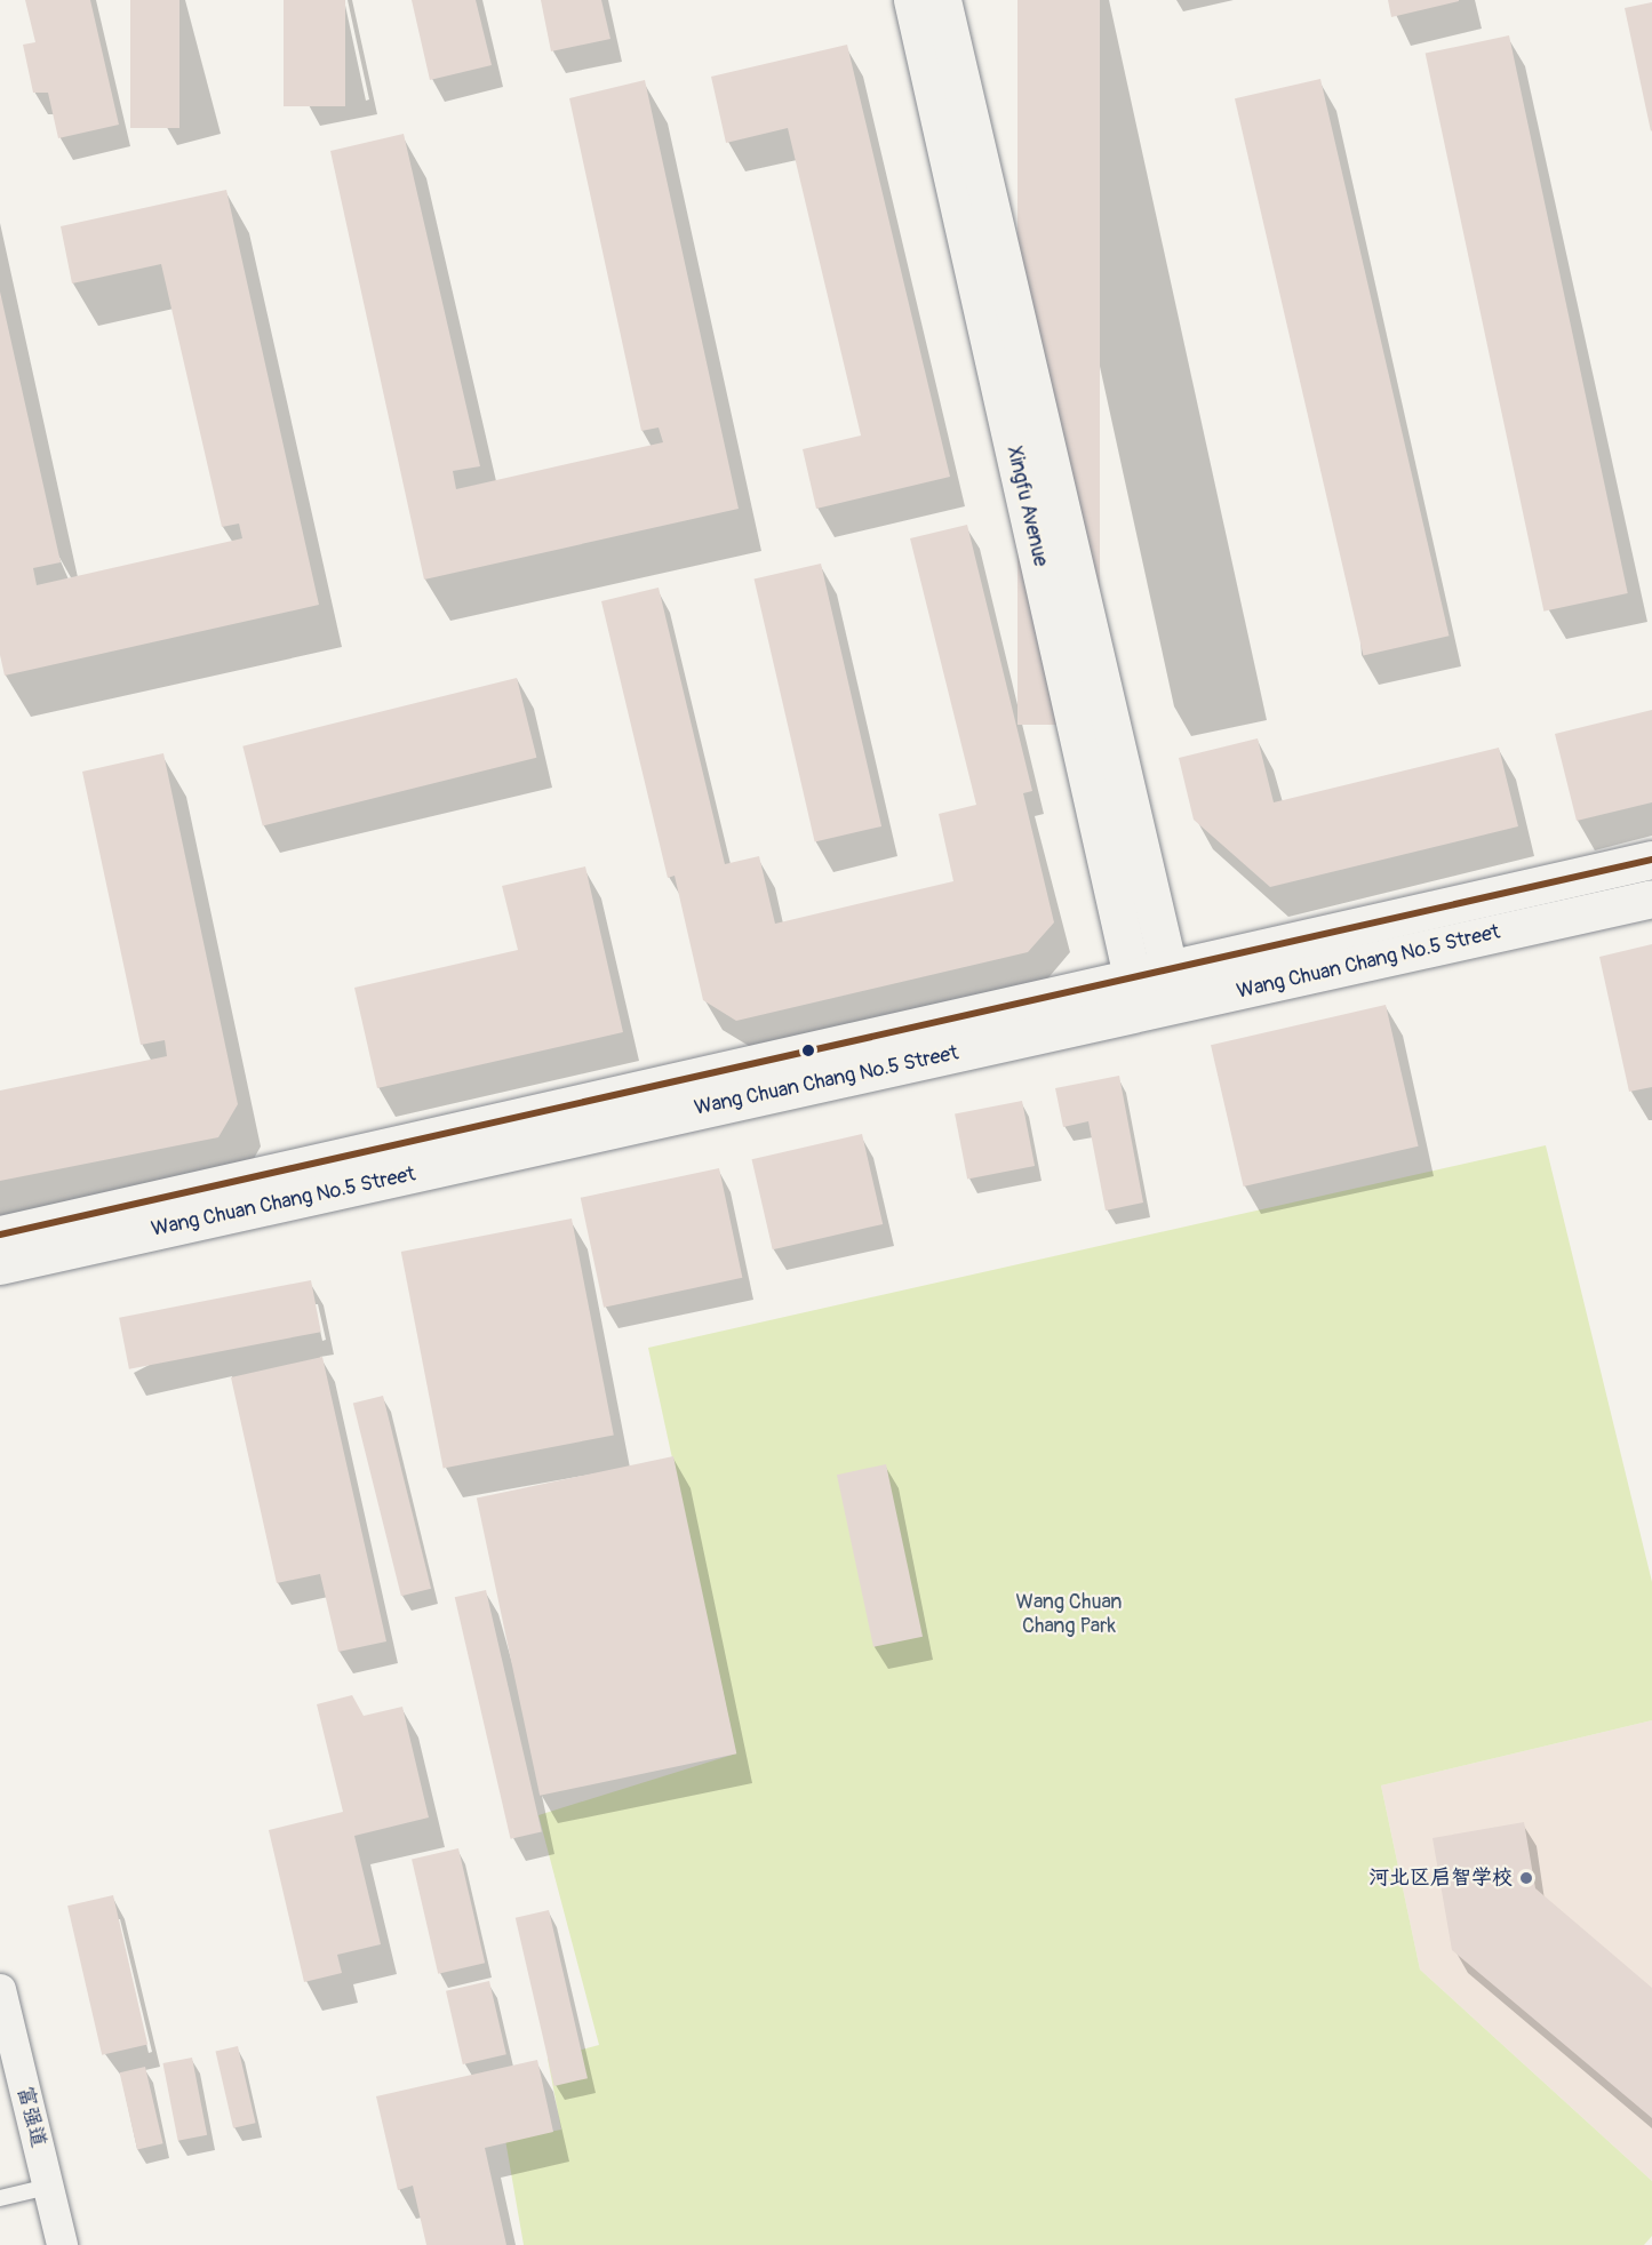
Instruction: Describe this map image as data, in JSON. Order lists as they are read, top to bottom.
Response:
{
  "streets": {
    "street": ["Xingfu Avenue", "Wang Chuan Chang No.5 Street", "富强道"]
  },
  "crossings": [
    ["Xingfu Avenue", "Wang Chuan Chang No.5 Street"]
  ],
  "parks": ["Wang Chuan Chang Park"],
  "places": ["河北区启智学校"]
}
